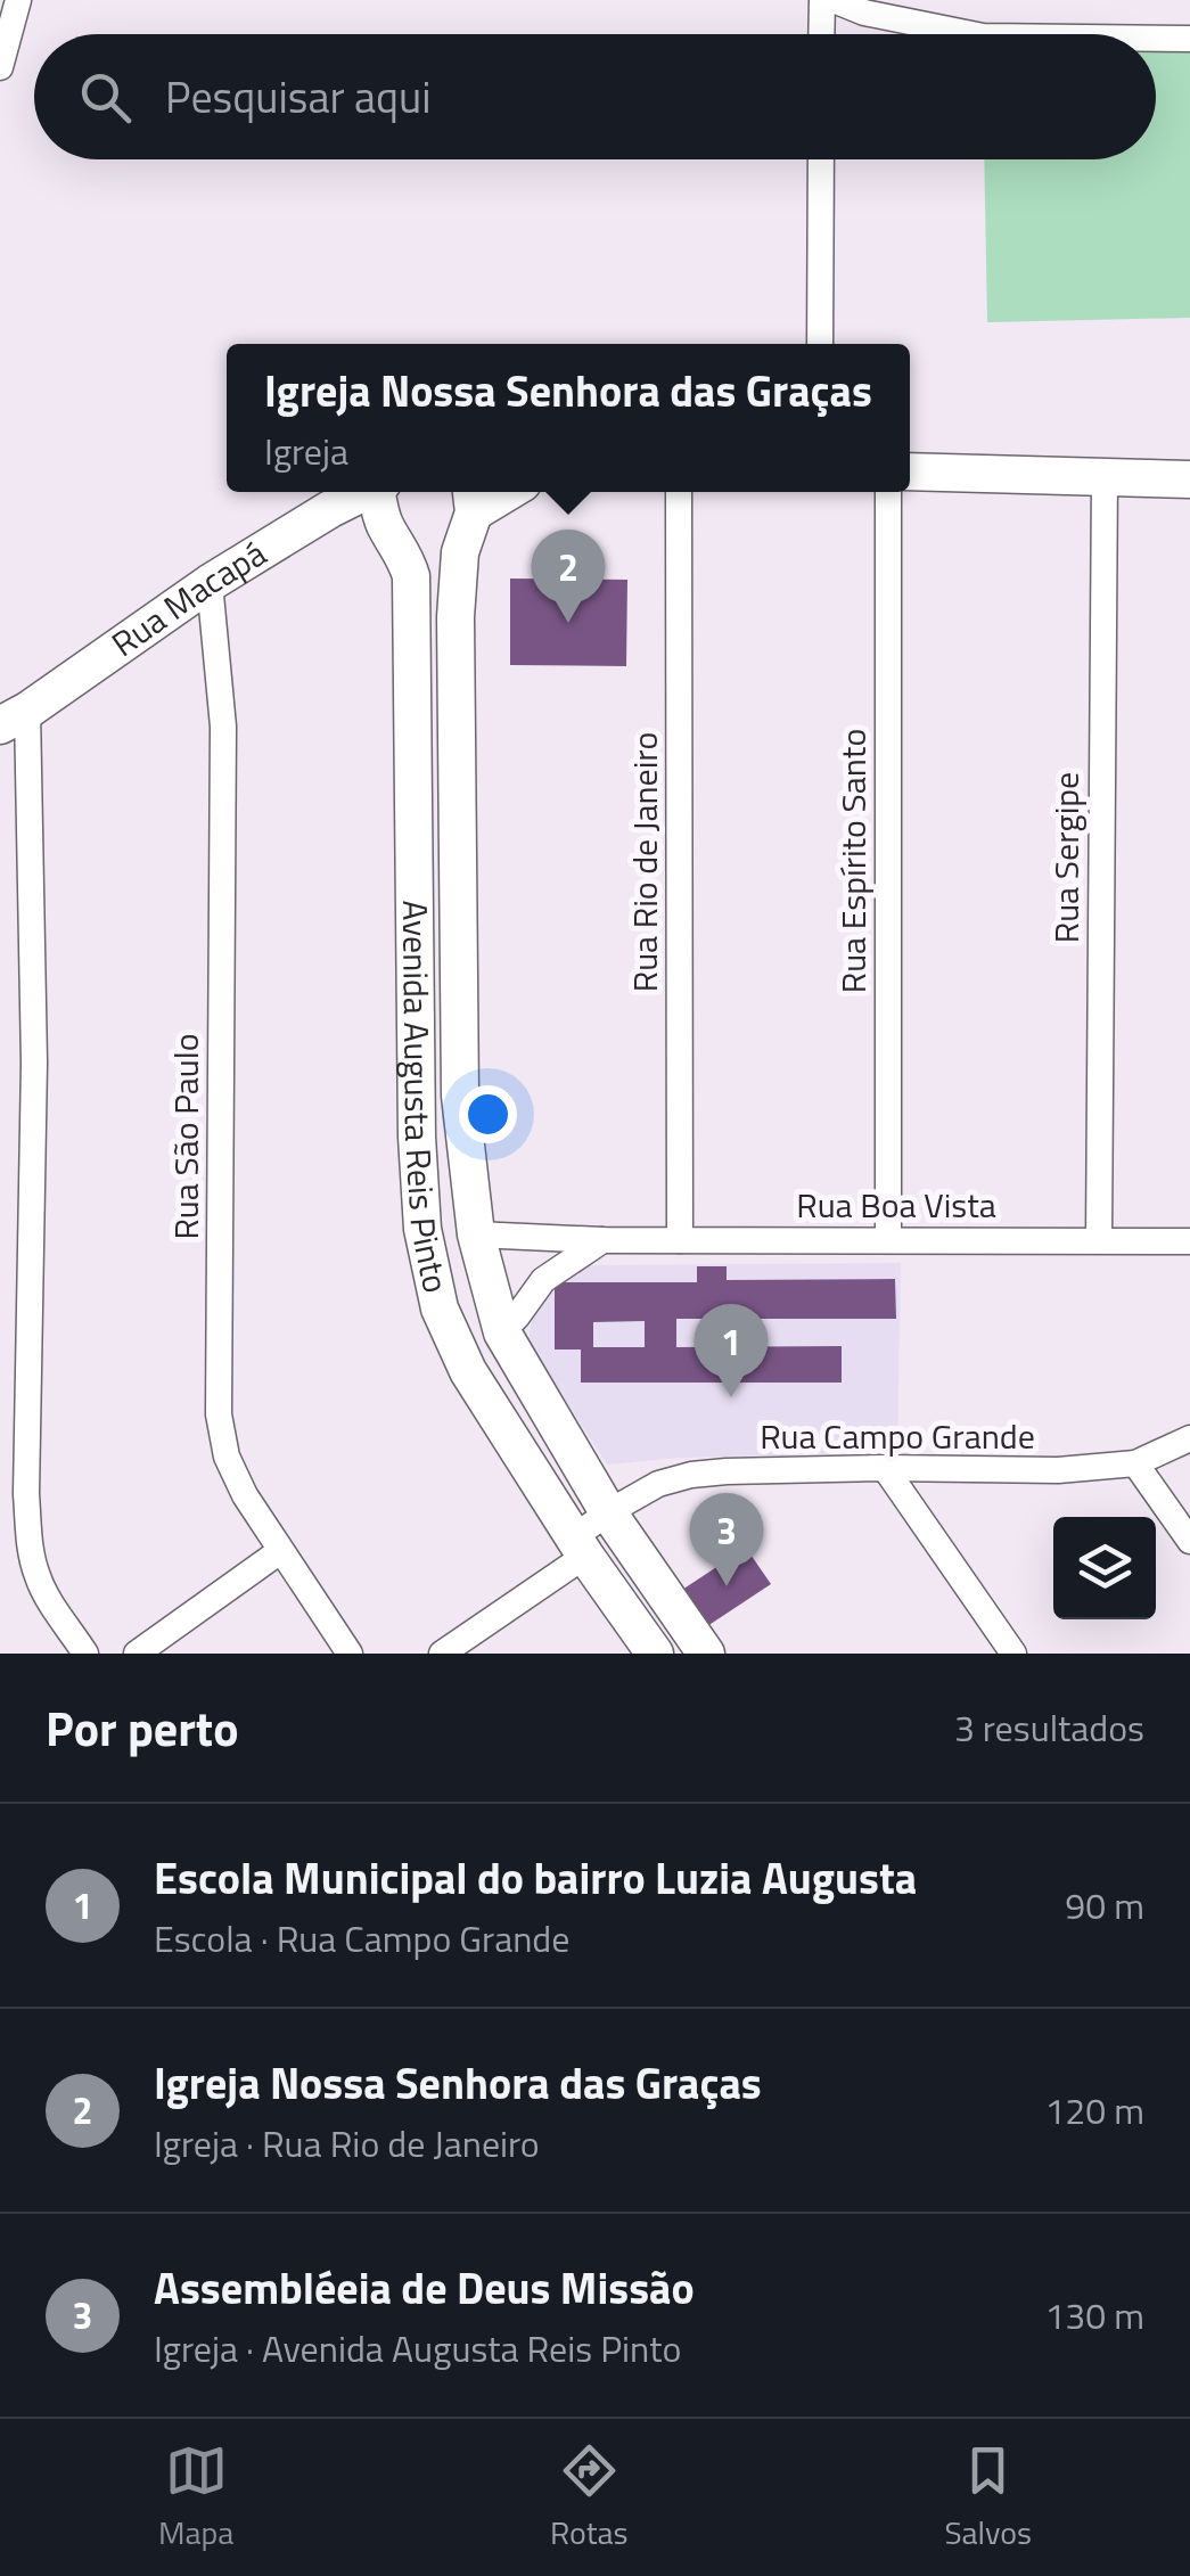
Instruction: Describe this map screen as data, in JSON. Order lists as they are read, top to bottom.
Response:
{
  "streets": {
    "street": [
      "Rua Macapá",
      "Rua Sergipe",
      "Rua Espírito Santo",
      "Rua Rio de Janeiro",
      "Avenida Augusta Reis Pinto",
      "Rua São Paulo",
      "Rua Boa Vista",
      "Rua Campo Grande"
    ]
  },
  "crossings": [
    ["Rua Macapá", "Rua São Paulo"],
    ["Rua Sergipe", "Rua Boa Vista"],
    ["Rua Espírito Santo", "Rua Boa Vista"],
    ["Rua Rio de Janeiro", "Rua Boa Vista"],
    ["Avenida Augusta Reis Pinto", "Rua Boa Vista"],
    ["Avenida Augusta Reis Pinto", "Rua Campo Grande"]
  ],
  "page": {
    "search": "Pesquisar aqui",
    "popup": ["Igreja Nossa Senhora das Graças", "Igreja"],
    "pins": ["2", "1", "3"],
    "heading": ["Por perto", "3 resultados"],
    "list": [
      {
        "mark": "1",
        "name": "Escola Municipal do bairro Luzia Augusta",
        "note": "Escola · Rua Campo Grande",
        "value": "90 m"
      },
      {
        "mark": "2",
        "name": "Igreja Nossa Senhora das Graças",
        "note": "Igreja · Rua Rio de Janeiro",
        "value": "120 m"
      },
      {
        "mark": "3",
        "name": "Assembléeia de Deus Missão",
        "note": "Igreja · Avenida Augusta Reis Pinto",
        "value": "130 m"
      }
    ],
    "nav": ["Mapa", "Rotas", "Salvos"]
  }
}
